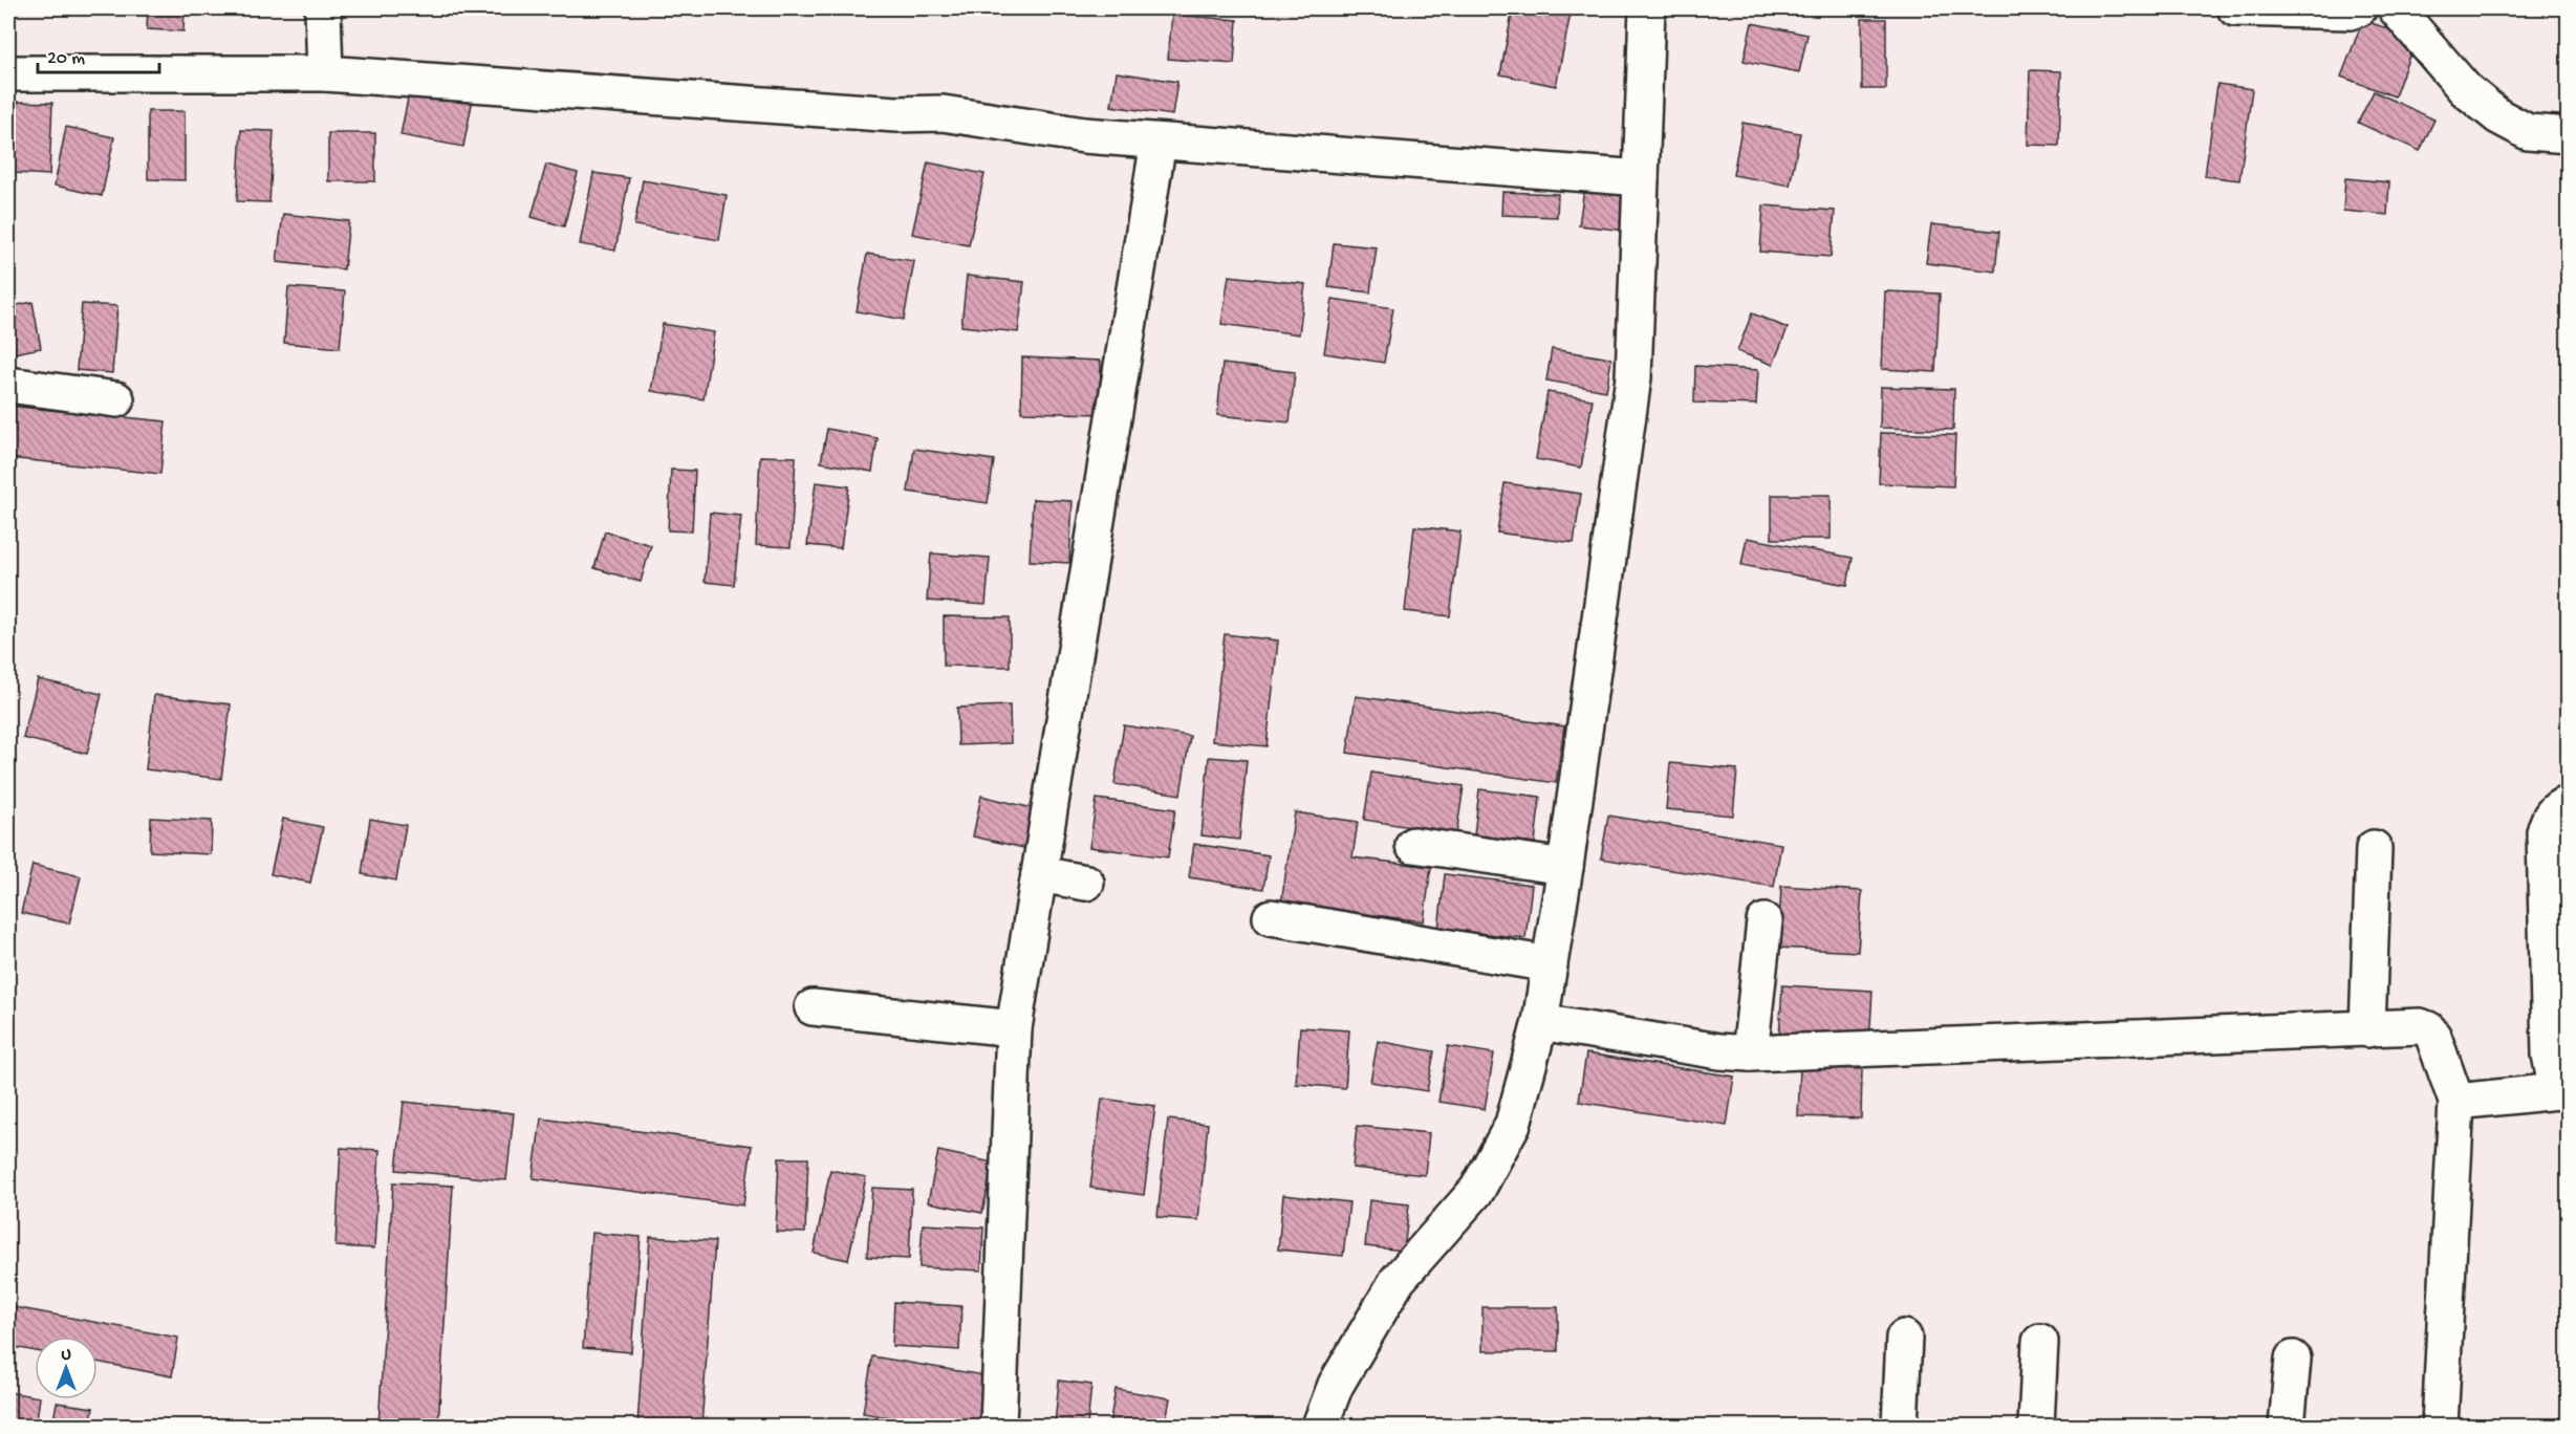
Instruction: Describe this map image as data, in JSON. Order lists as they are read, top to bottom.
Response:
{
  "scale_bar": "20 m",
  "north": "top"
}
